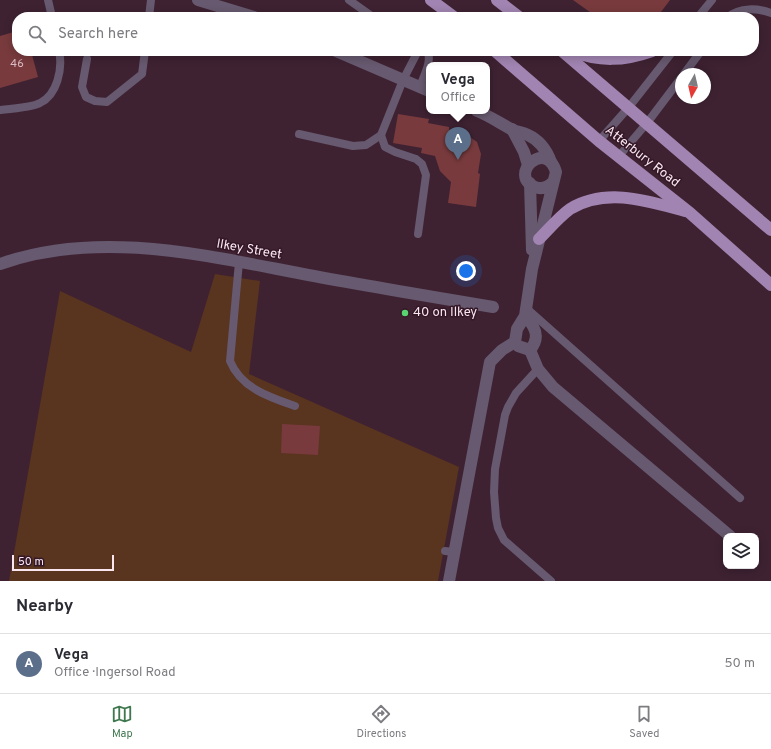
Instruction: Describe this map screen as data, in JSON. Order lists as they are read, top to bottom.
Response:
{
  "streets": {
    "main road": ["Atterbury Road"],
    "street": ["Ilkey Street"]
  },
  "places": ["40 on Ilkey"],
  "house_numbers": ["46"],
  "scale_bar": "50 m",
  "north": "bottom",
  "page": {
    "search": "Search here",
    "popup": ["Vega", "Office"],
    "pins": "A",
    "scale": "50 m",
    "heading": "Nearby",
    "list": [
      {
        "mark": "A",
        "name": "Vega",
        "note": "Office · Ingersol Road",
        "value": "50 m"
      }
    ],
    "nav": ["Map", "Directions", "Saved"]
  }
}
